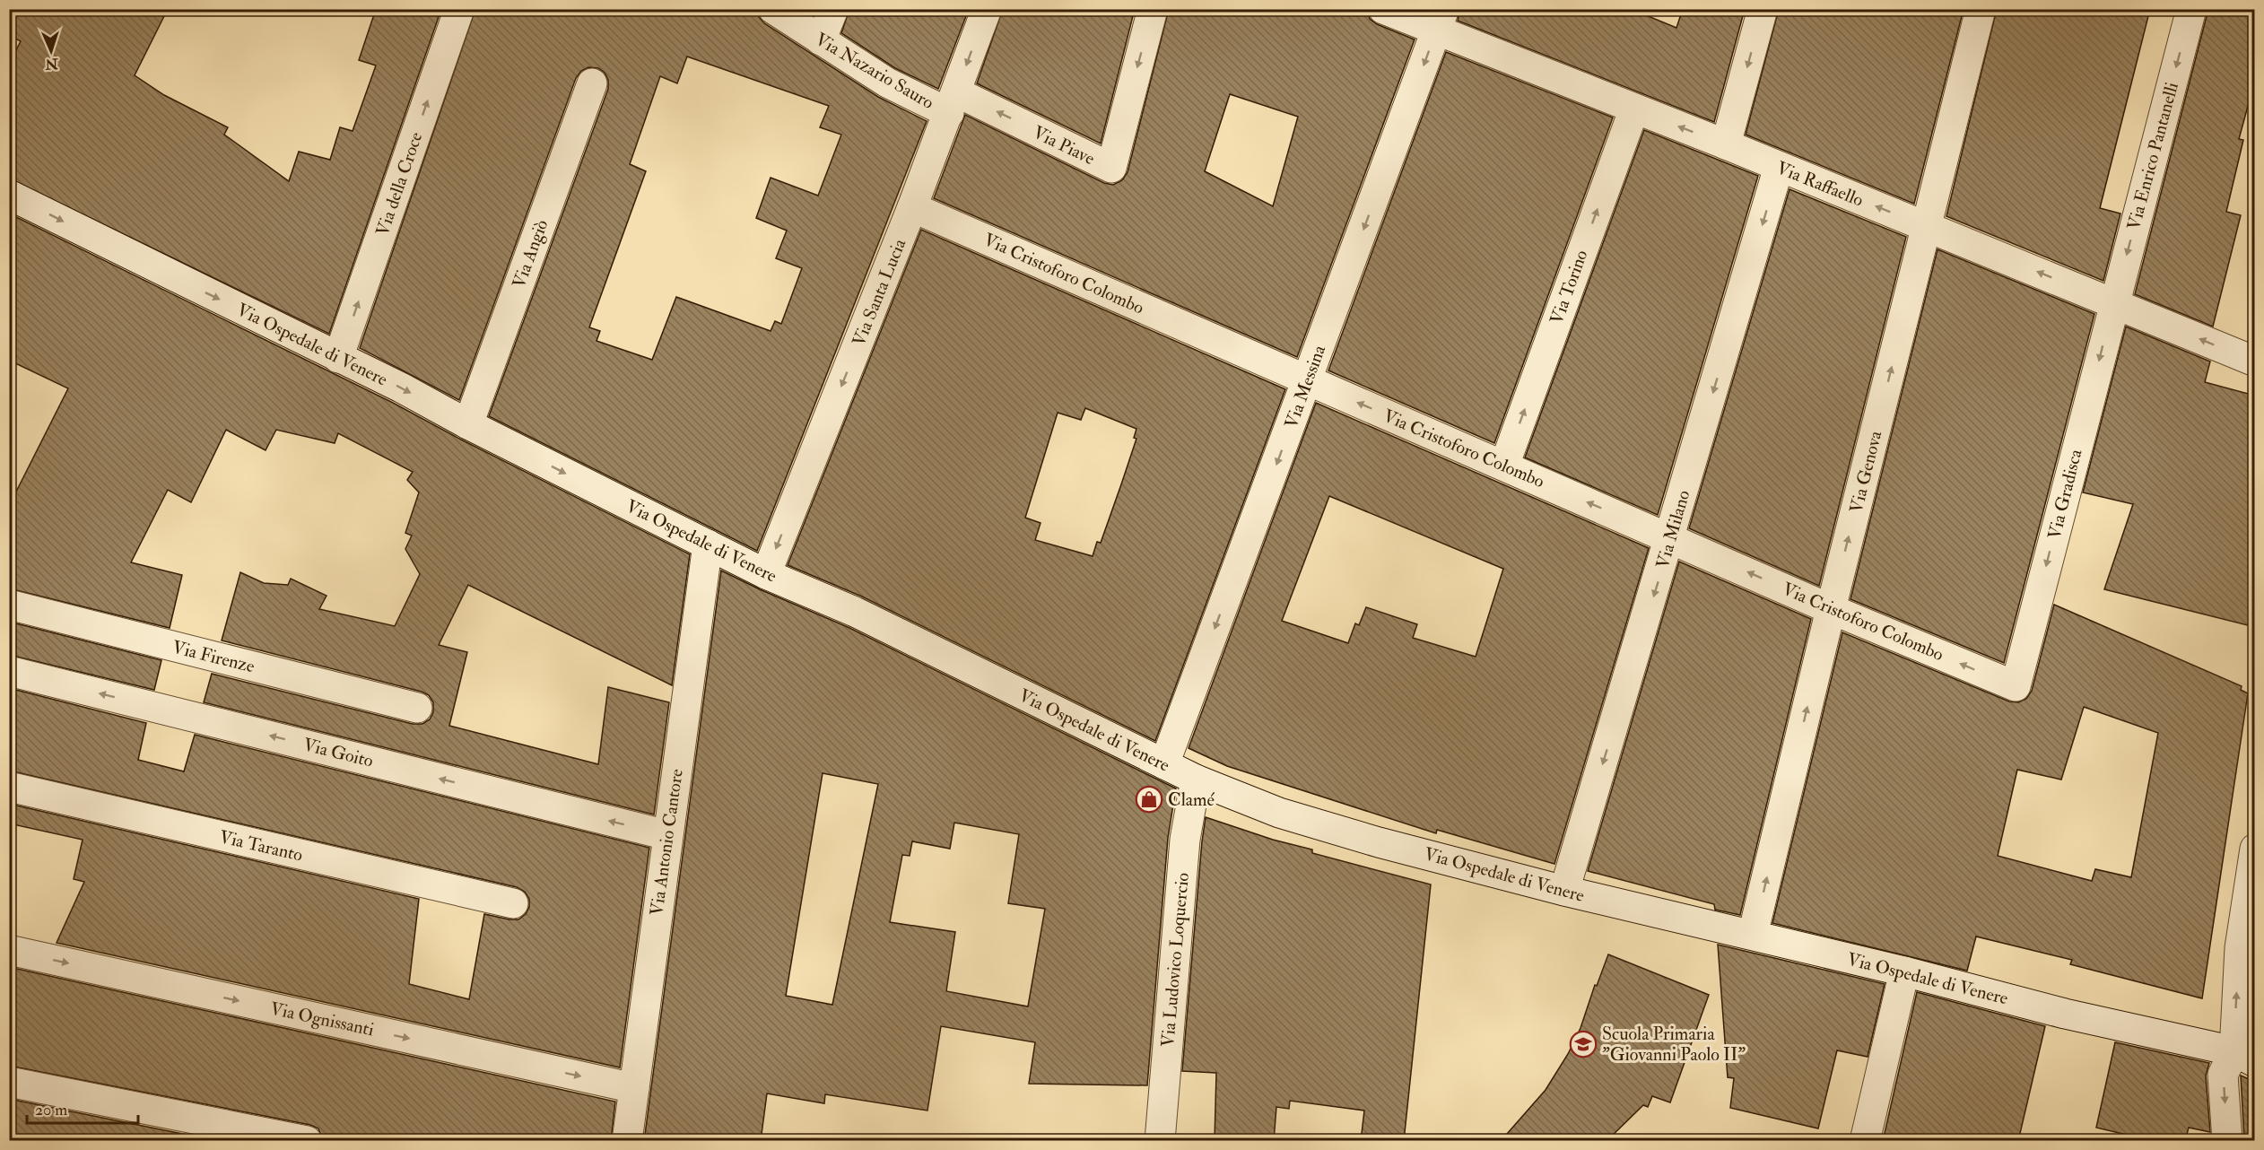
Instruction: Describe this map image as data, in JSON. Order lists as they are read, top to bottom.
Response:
{
  "streets": {
    "street": [
      "Via Nazario Sauro",
      "Via Piave",
      "Via Enrico Pantanelli",
      "Via della Croce",
      "Via Raffaello",
      "Via Angiò",
      "Via Cristoforo Colombo",
      "Via Torino",
      "Via Santa Lucia",
      "Via Ospedale di Venere",
      "Via Messina",
      "Via Genova",
      "Via Gradisca",
      "Via Milano",
      "Via Firenze",
      "Via Goito",
      "Via Antonio Cantore",
      "Via Taranto",
      "Via Ludovico Loquercio",
      "Via Ognissanti"
    ]
  },
  "crossings": [
    ["Via Nazario Sauro", "Via Piave"],
    ["Via Nazario Sauro", "Via Santa Lucia"],
    ["Via Piave", "Via Santa Lucia"],
    ["Via Enrico Pantanelli", "Via Raffaello"],
    ["Via Enrico Pantanelli", "Via Gradisca"],
    ["Via della Croce", "Via Ospedale di Venere"],
    ["Via Raffaello", "Via Torino"],
    ["Via Raffaello", "Via Messina"],
    ["Via Raffaello", "Via Genova"],
    ["Via Raffaello", "Via Gradisca"],
    ["Via Raffaello", "Via Milano"],
    ["Via Angiò", "Via Ospedale di Venere"],
    ["Via Cristoforo Colombo", "Via Torino"],
    ["Via Cristoforo Colombo", "Via Santa Lucia"],
    ["Via Cristoforo Colombo", "Via Messina"],
    ["Via Cristoforo Colombo", "Via Genova"],
    ["Via Cristoforo Colombo", "Via Gradisca"],
    ["Via Cristoforo Colombo", "Via Milano"],
    ["Via Santa Lucia", "Via Ospedale di Venere"],
    ["Via Ospedale di Venere", "Via Messina"],
    ["Via Ospedale di Venere", "Via Genova"],
    ["Via Ospedale di Venere", "Via Milano"],
    ["Via Ospedale di Venere", "Via Antonio Cantore"],
    ["Via Ospedale di Venere", "Via Ludovico Loquercio"],
    ["Via Goito", "Via Antonio Cantore"],
    ["Via Antonio Cantore", "Via Ognissanti"]
  ],
  "one_way": [
    "Via Enrico Pantanelli",
    "Via della Croce",
    "Via Raffaello",
    "Via Cristoforo Colombo",
    "Via Torino",
    "Via Santa Lucia",
    "Via Messina",
    "Via Genova",
    "Via Gradisca",
    "Via Milano",
    "Via Goito"
  ],
  "places": {
    "shop": ["Clamé"],
    "school or university": ["Scuola Primaria \"Giovanni Paolo II\""]
  },
  "scale_bar": "20 m",
  "north": "bottom"
}
